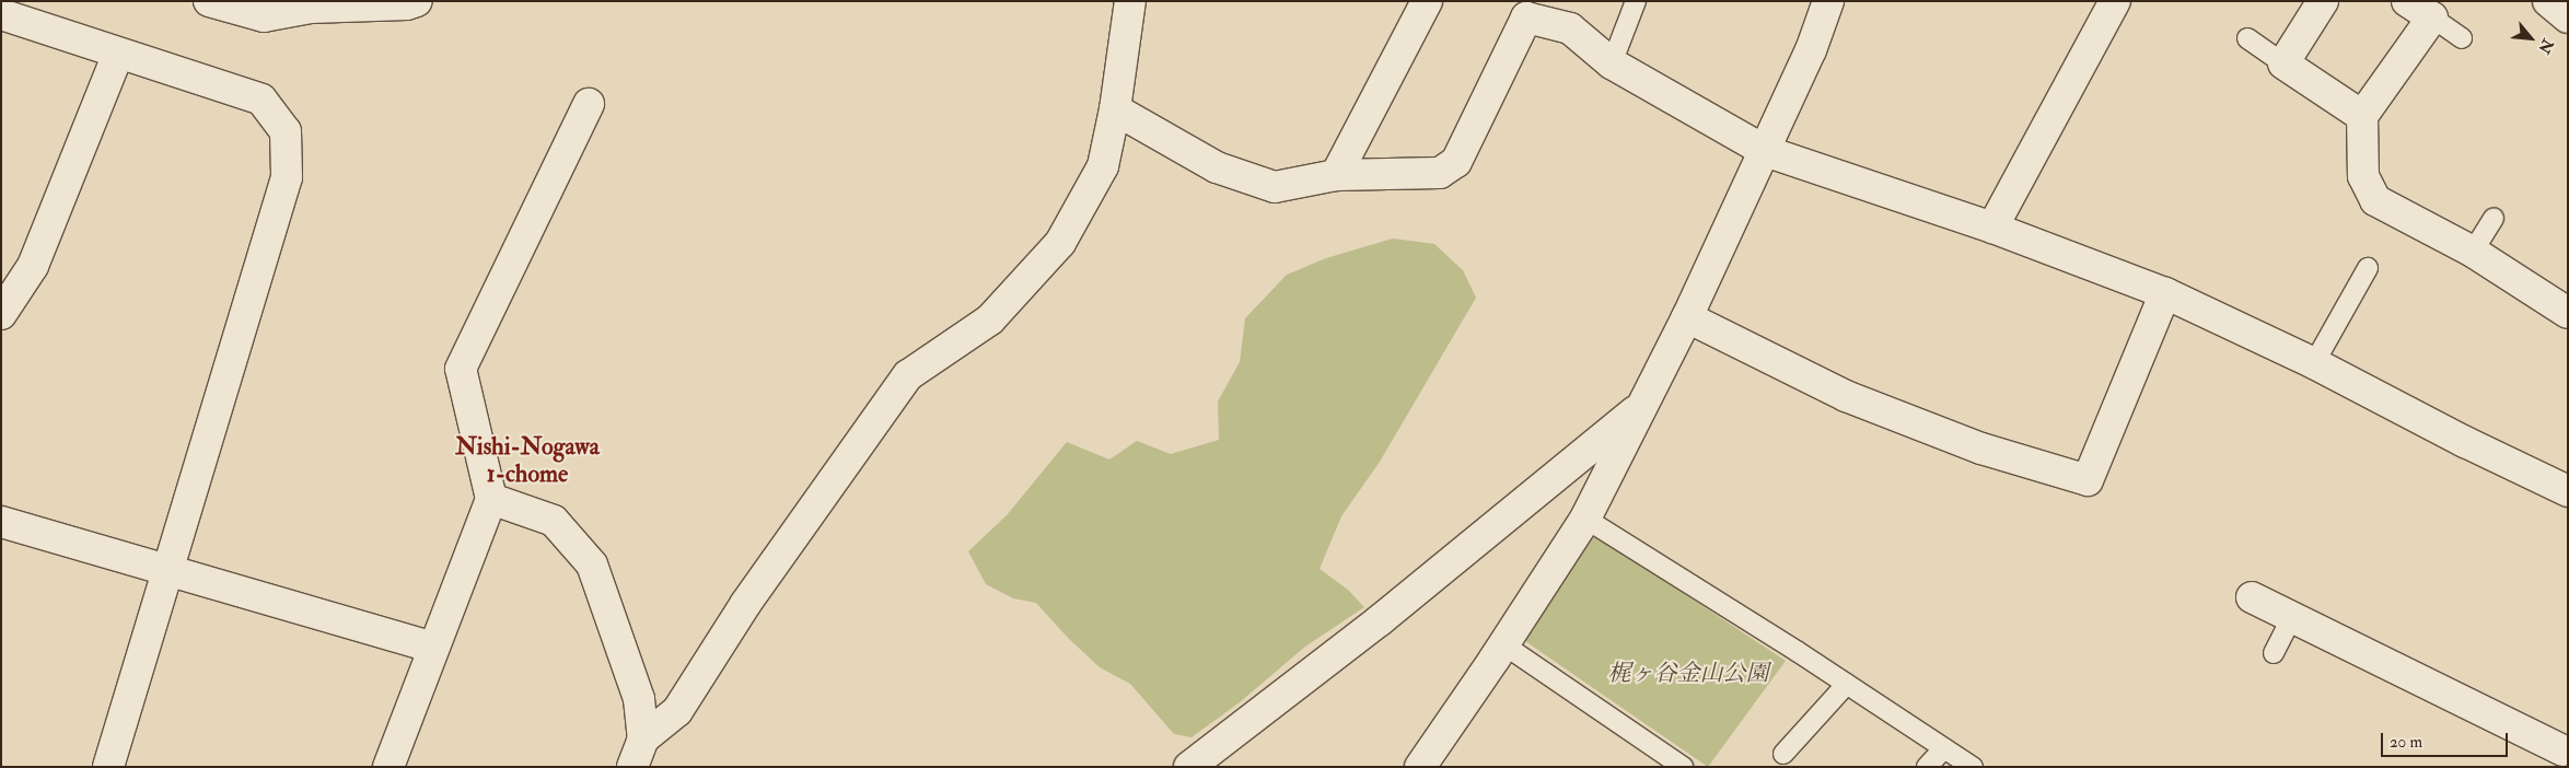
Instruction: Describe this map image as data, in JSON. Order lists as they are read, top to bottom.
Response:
{
  "districts": ["Nishi-Nogawa 1-chome"],
  "parks": ["梶ヶ谷金山公園"],
  "scale_bar": "20 m",
  "north": "bottom right"
}
